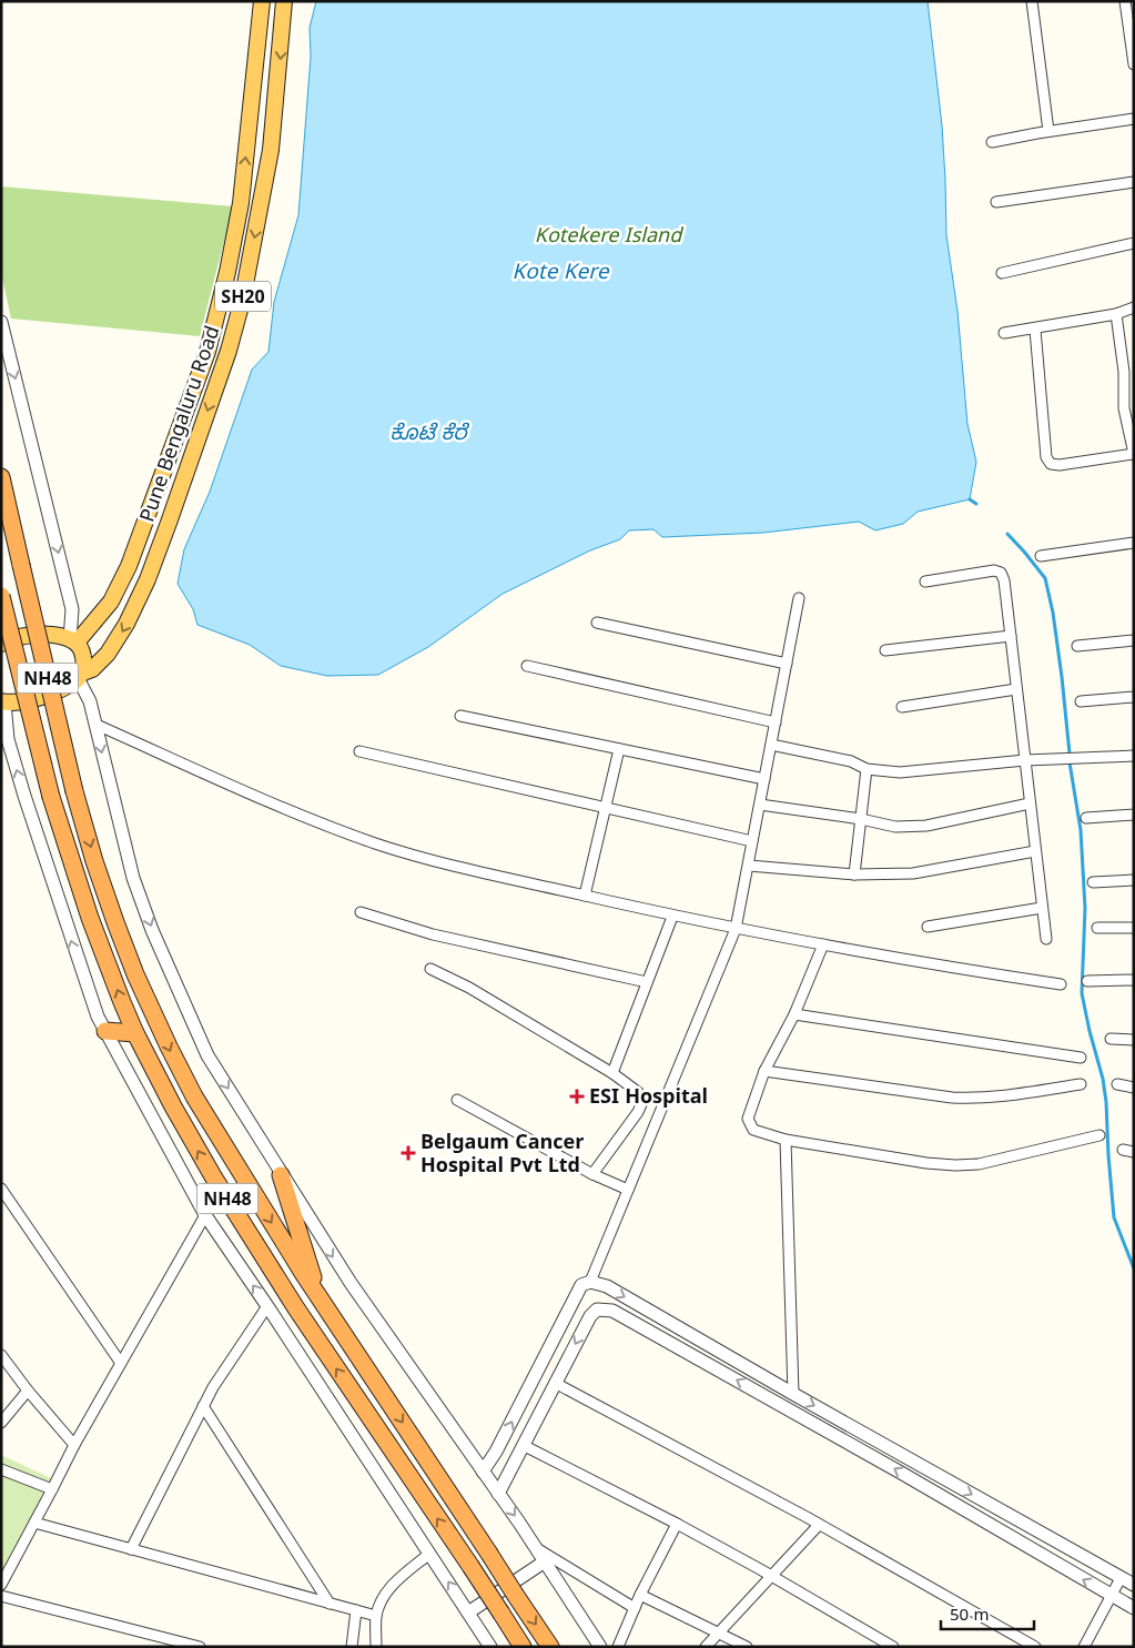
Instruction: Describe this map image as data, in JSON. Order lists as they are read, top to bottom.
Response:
{
  "streets": {
    "highway": ["NH48"],
    "main road": ["SH20", "Pune Bengaluru Road"]
  },
  "water": ["Kote Kere", "ಕೊಟೆ ಕೆರೆ"],
  "parks": ["Kotekere Island"],
  "places": {
    "health": ["ESI Hospital", "Belgaum Cancer Hospital Pvt Ltd"]
  },
  "scale_bar": "50 m"
}
